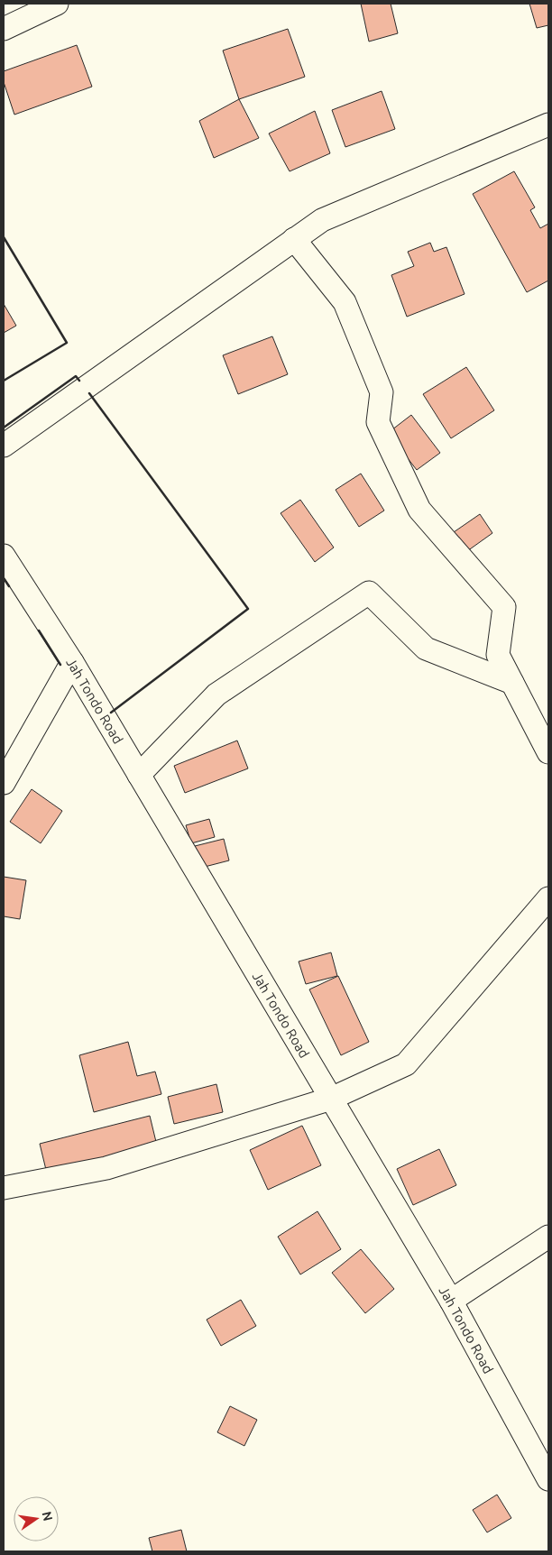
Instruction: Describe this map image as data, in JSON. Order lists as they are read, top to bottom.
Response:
{
  "streets": {
    "street": ["Jah Tondo Road"]
  },
  "north": "right"
}
